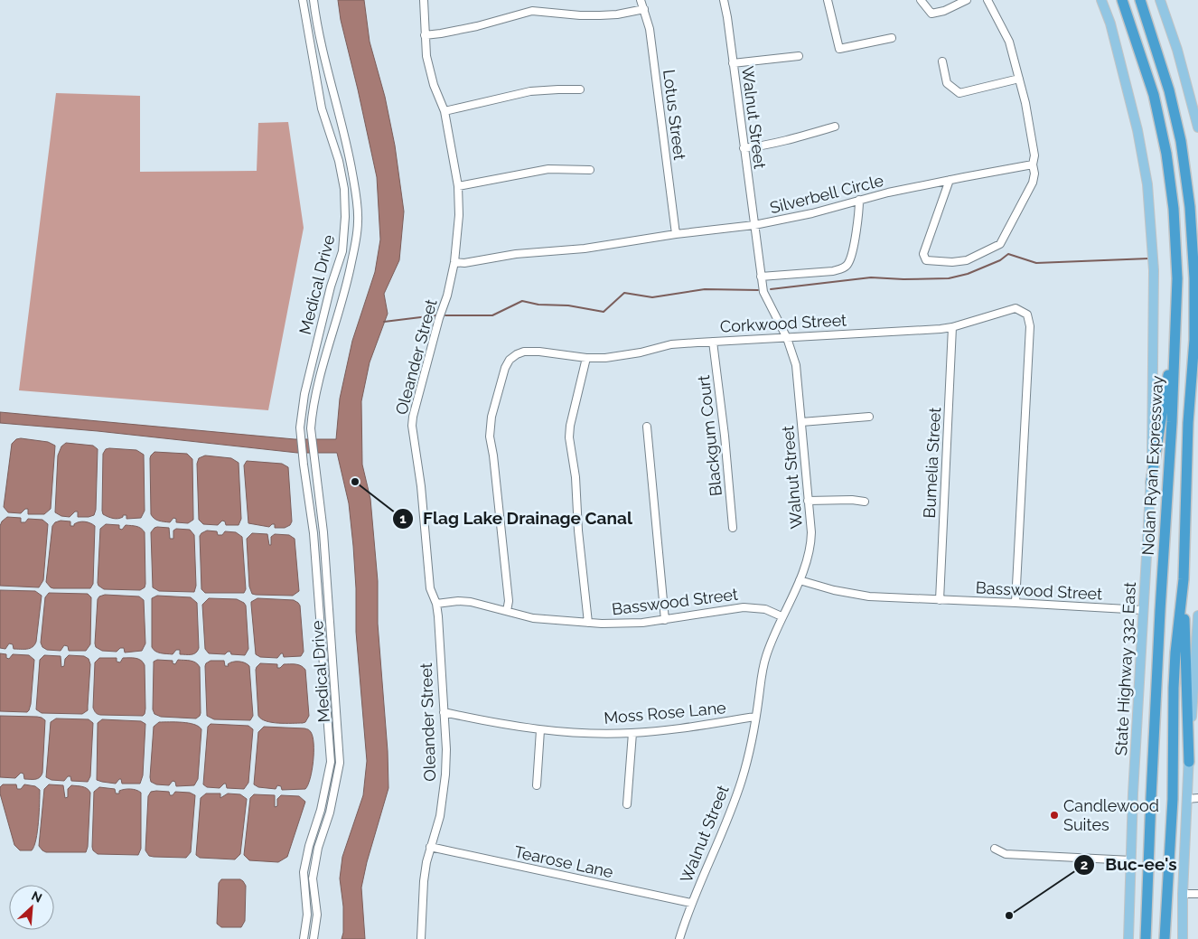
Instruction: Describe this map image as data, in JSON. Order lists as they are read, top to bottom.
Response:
{
  "streets": {
    "highway": ["Nolan Ryan Expressway"],
    "main road": ["State Highway 332 East"],
    "street": [
      "Lotus Street",
      "Walnut Street",
      "Silverbell Circle",
      "Medical Drive",
      "Corkwood Street",
      "Oleander Street",
      "Blackgum Court",
      "Bumelia Street",
      "Basswood Street",
      "Moss Rose Lane",
      "Tearose Lane"
    ]
  },
  "crossings": [
    ["Lotus Street", "Silverbell Circle"],
    ["Walnut Street", "Silverbell Circle"],
    ["Walnut Street", "Corkwood Street"],
    ["Walnut Street", "Basswood Street"],
    ["Walnut Street", "Moss Rose Lane"],
    ["Walnut Street", "Tearose Lane"],
    ["Silverbell Circle", "Oleander Street"],
    ["Corkwood Street", "Blackgum Court"],
    ["Corkwood Street", "Bumelia Street"],
    ["Corkwood Street", "Basswood Street"],
    ["Oleander Street", "Basswood Street"],
    ["Oleander Street", "Moss Rose Lane"],
    ["Oleander Street", "Tearose Lane"],
    ["Bumelia Street", "Basswood Street"],
    ["Basswood Street", "State Highway 332 East"]
  ],
  "places": ["Flag Lake Drainage Canal", "Candlewood Suites", "Buc-ee's"],
  "north": "top right"
}
